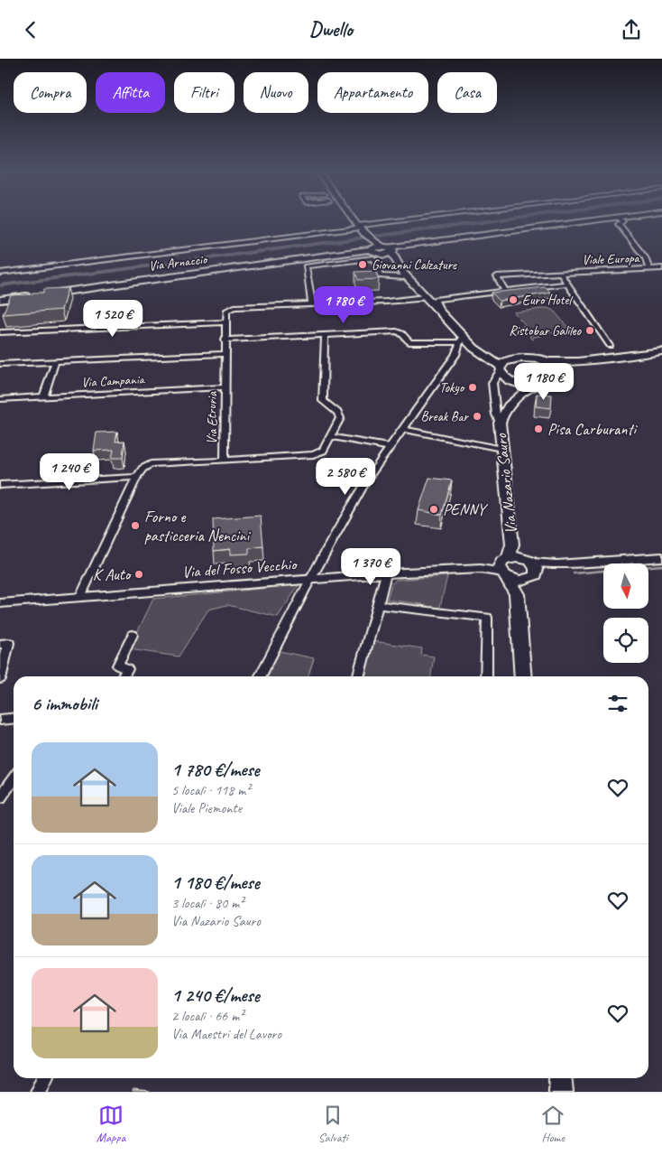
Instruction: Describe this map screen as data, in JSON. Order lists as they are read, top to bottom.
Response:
{
  "streets": {
    "main road": ["Via Arnaccio", "Via Nazario Sauro"],
    "street": [
      "Viale Europa",
      "Via Campania",
      "Via Etruria",
      "Via del Fosso Vecchio"
    ]
  },
  "crossings": [
    ["Via Campania", "Via Etruria"],
    ["Via Etruria", "Via del Fosso Vecchio"],
    ["Via Nazario Sauro", "Via del Fosso Vecchio"]
  ],
  "places": [
    "Giovanni Calzature",
    "Euro Hotel",
    "Ristobar Galileo",
    "Tokyo",
    "Break Bar",
    "Pisa Carburanti",
    "PENNY",
    "Forno e pasticceria Nencini",
    "K Auto"
  ],
  "north": "bottom",
  "page": {
    "header": "Dwello",
    "chip": [
      "Compra",
      "Affitta",
      "Filtri",
      "Nuovo",
      "Appartamento",
      "Casa"
    ],
    "price": [
      "1 780 €",
      "1 520 €",
      "1 180 €",
      "1 240 €",
      "2 580 €",
      "1 370 €"
    ],
    "heading": "6 immobili",
    "list": [
      {
        "name": "1 780 €/mese",
        "note": "5 locali · 118 m² · Viale Piemonte"
      },
      {
        "name": "1 180 €/mese",
        "note": "3 locali · 80 m² · Via Nazario Sauro"
      },
      {
        "name": "1 240 €/mese",
        "note": "2 locali · 66 m² · Via Maestri del Lavoro"
      }
    ],
    "tabs": ["Mappa", "Salvati", "Home"]
  }
}
